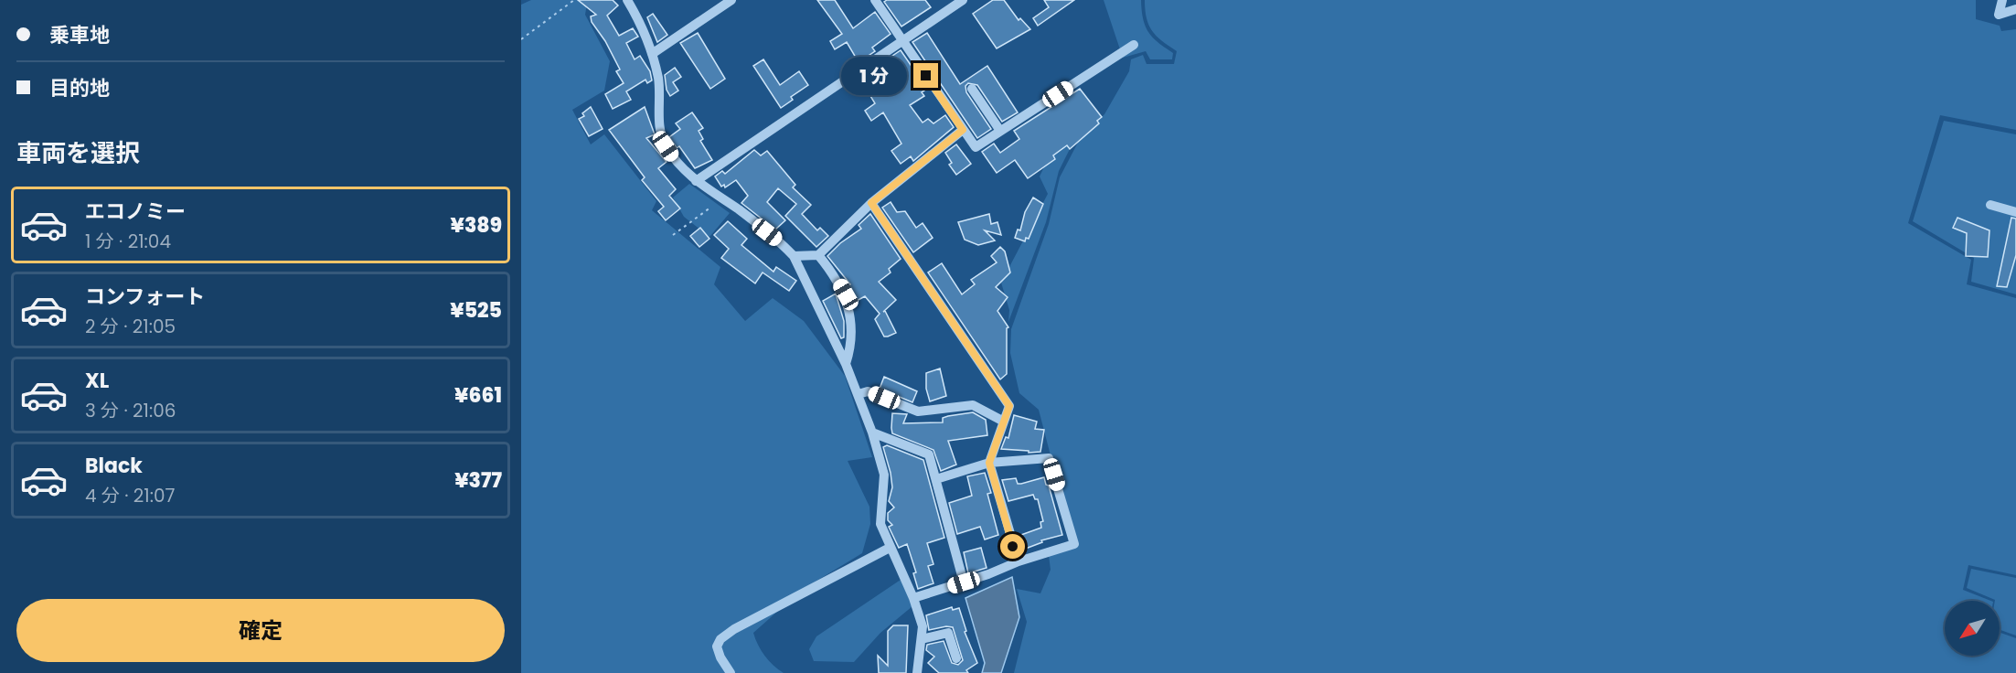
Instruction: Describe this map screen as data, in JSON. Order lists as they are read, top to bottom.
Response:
{
  "north": "bottom left",
  "page": {
    "banner": ["乗車地", "目的地"],
    "bubble": "1 分",
    "heading": "車両を選択",
    "list": [
      {
        "name": "エコノミー",
        "note": "1 分 · 21:04",
        "value": "¥389"
      },
      {
        "name": "コンフォート",
        "note": "2 分 · 21:05",
        "value": "¥525"
      },
      {
        "name": "XL",
        "note": "3 分 · 21:06",
        "value": "¥661"
      },
      {
        "name": "Black",
        "note": "4 分 · 21:07",
        "value": "¥377"
      }
    ],
    "buttons": "確定"
  }
}
